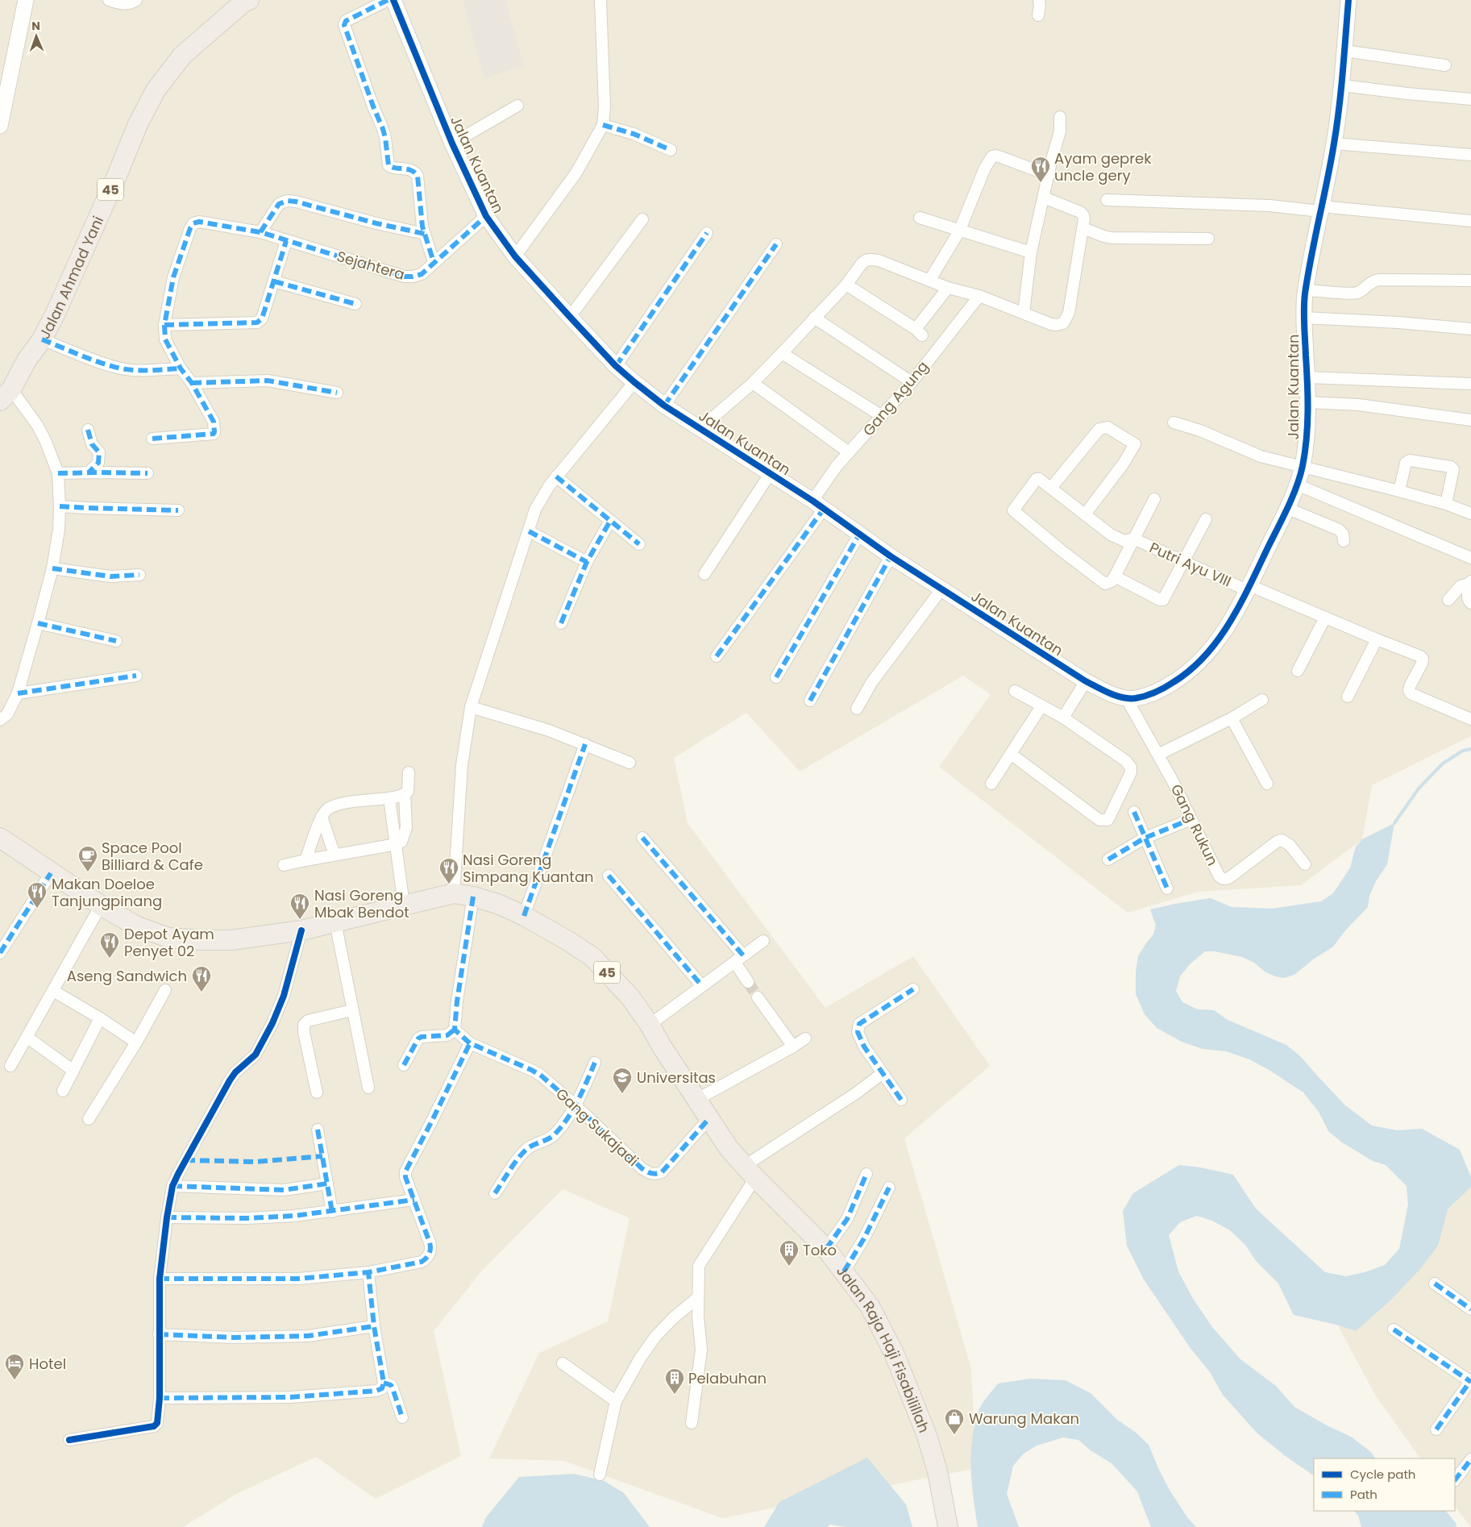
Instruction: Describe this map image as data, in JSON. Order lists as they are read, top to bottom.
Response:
{
  "streets": {
    "highway": ["45", "Jalan Ahmad Yani", "Jalan Raja Haji Fisabilillah"],
    "street": [
      "Jalan Kuantan",
      "Sejahtera",
      "Gang Agung",
      "Putri Ayu VIII",
      "Gang Rukun",
      "Gang Sukajadi"
    ]
  },
  "crossings": [
    ["Jalan Kuantan", "Sejahtera"],
    ["Jalan Kuantan", "Gang Agung"],
    ["Jalan Kuantan", "Putri Ayu VIII"],
    ["Jalan Kuantan", "Gang Rukun"],
    ["Gang Sukajadi", "Jalan Raja Haji Fisabilillah"]
  ],
  "places": {
    "restaurant": [
      "Ayam geprek uncle gery",
      "Nasi Goreng Simpang Kuantan",
      "Makan Doeloe Tanjungpinang",
      "Nasi Goreng Mbak Bendot",
      "Depot Ayam Penyet 02",
      "Aseng Sandwich"
    ],
    "cafe": ["Space Pool Billiard & Cafe"],
    "school or university": ["Universitas"],
    "building": ["Toko", "Pelabuhan"],
    "hotel": ["Hotel"],
    "shop": ["Warung Makan"]
  },
  "legend": ["Cycle path", "Path"],
  "north": "top"
}
